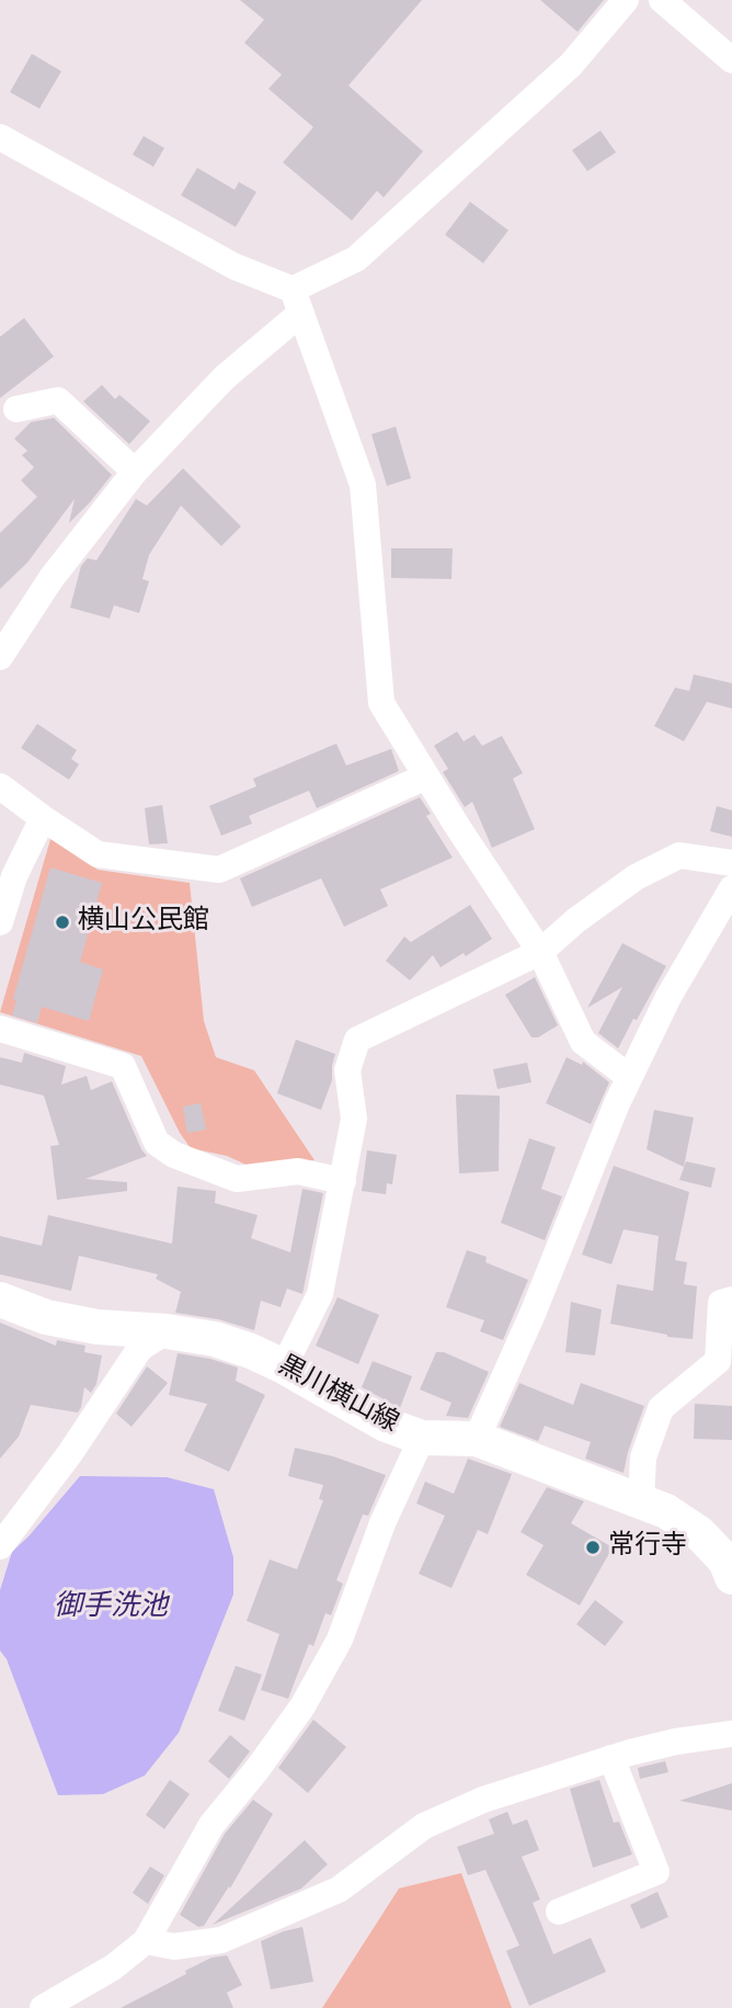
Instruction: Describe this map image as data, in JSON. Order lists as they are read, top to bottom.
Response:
{
  "streets": {
    "main road": ["黒川横山線"]
  },
  "water": ["御手洗池"],
  "places": ["横山公民館", "常行寺"]
}
